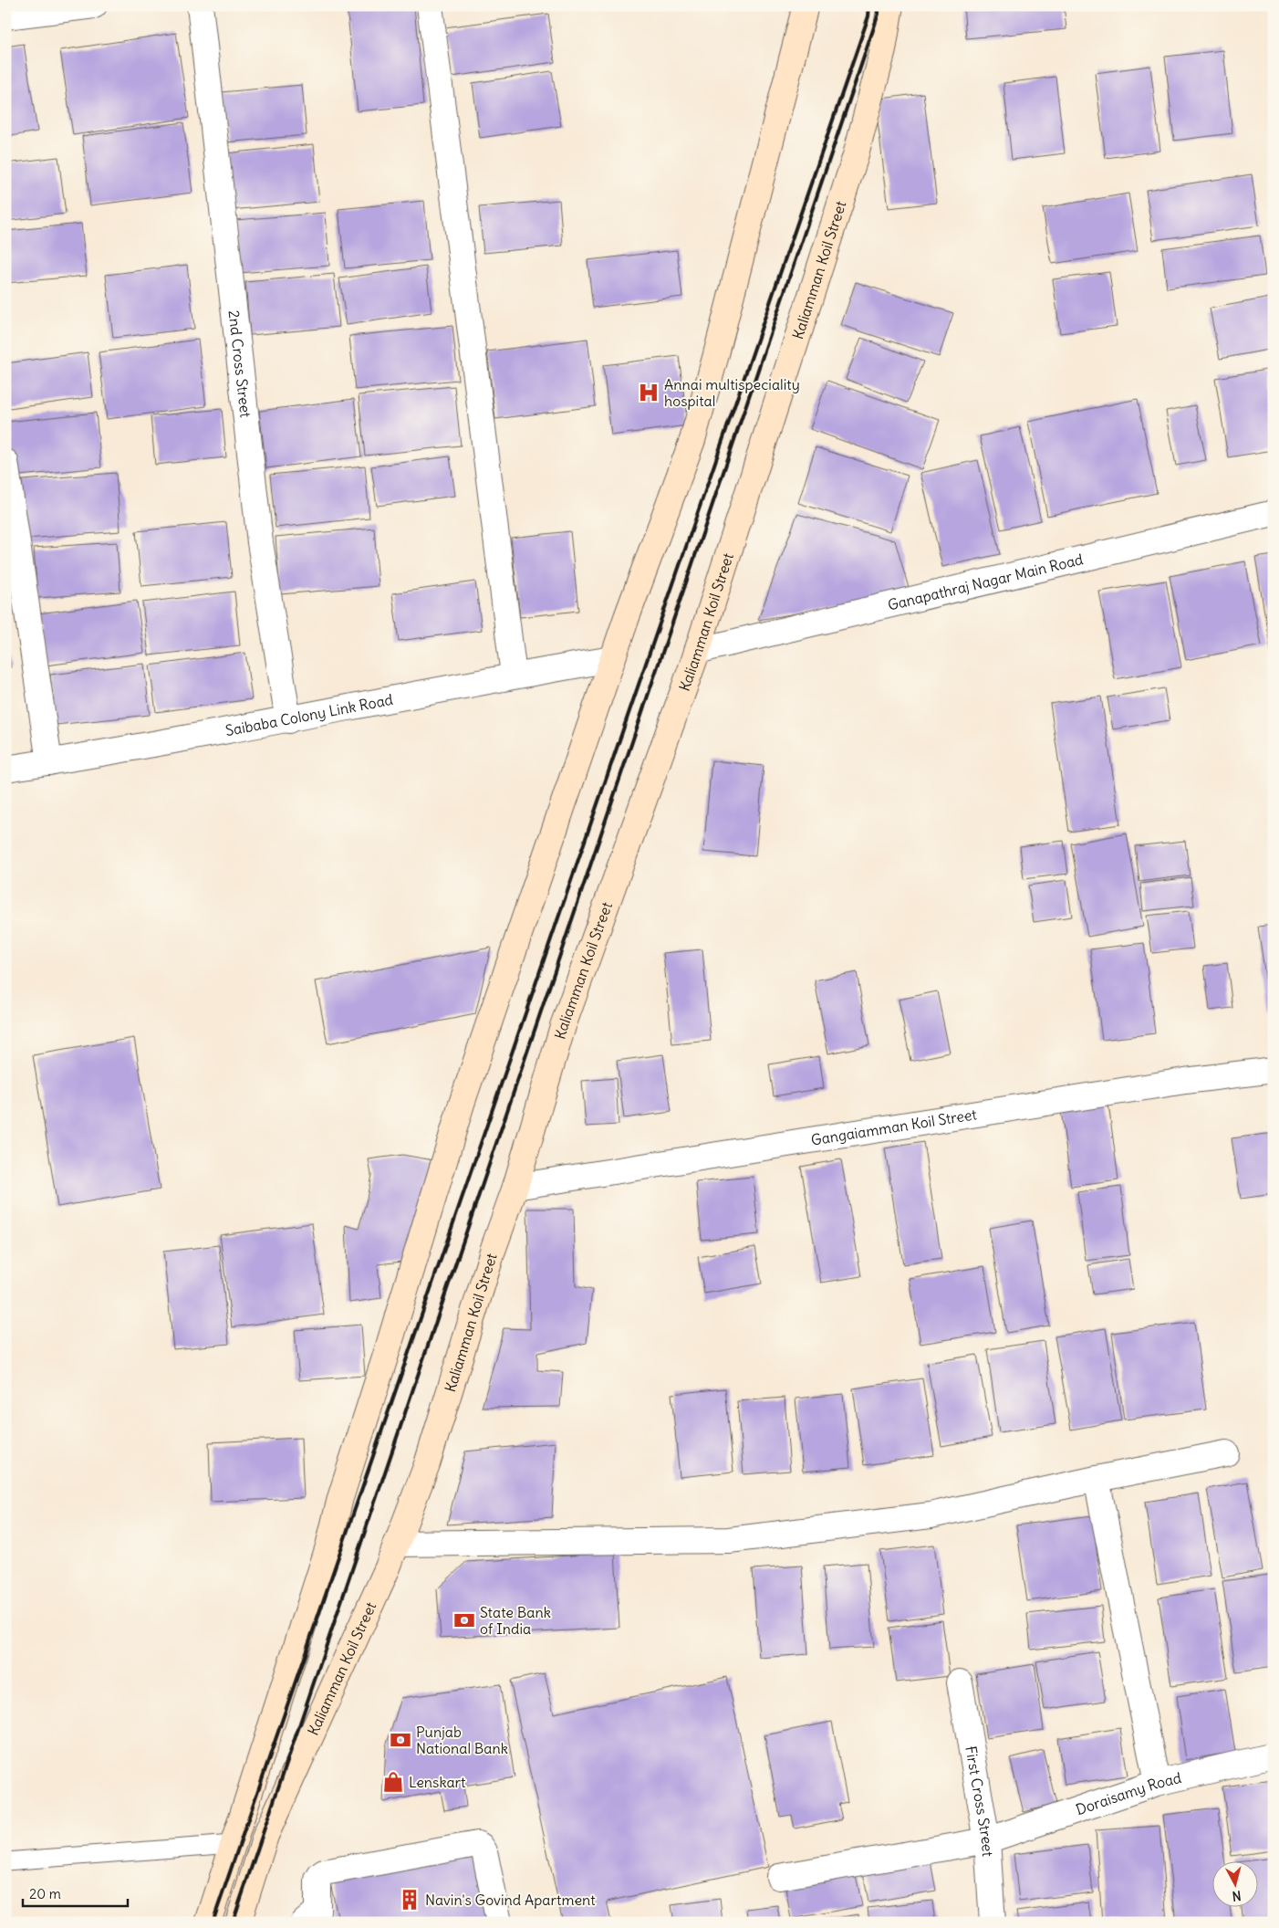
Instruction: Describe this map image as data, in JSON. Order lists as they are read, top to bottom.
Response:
{
  "streets": {
    "main road": ["Kaliamman Koil Street"],
    "street": [
      "2nd Cross Street",
      "Ganapathraj Nagar Main Road",
      "Saibaba Colony Link Road",
      "Gangaiamman Koil Street",
      "Doraisamy Road",
      "First Cross Street"
    ]
  },
  "crossings": [
    ["Kaliamman Koil Street", "Ganapathraj Nagar Main Road"],
    ["Kaliamman Koil Street", "Gangaiamman Koil Street"],
    ["2nd Cross Street", "Saibaba Colony Link Road"],
    ["Doraisamy Road", "First Cross Street"]
  ],
  "places": {
    "hospital": ["Annai multispeciality hospital"],
    "bank": ["State Bank of India", "Punjab National Bank"],
    "shop": ["Lenskart"],
    "building": ["Navin's Govind Apartment"]
  },
  "scale_bar": "20 m",
  "north": "bottom"
}
